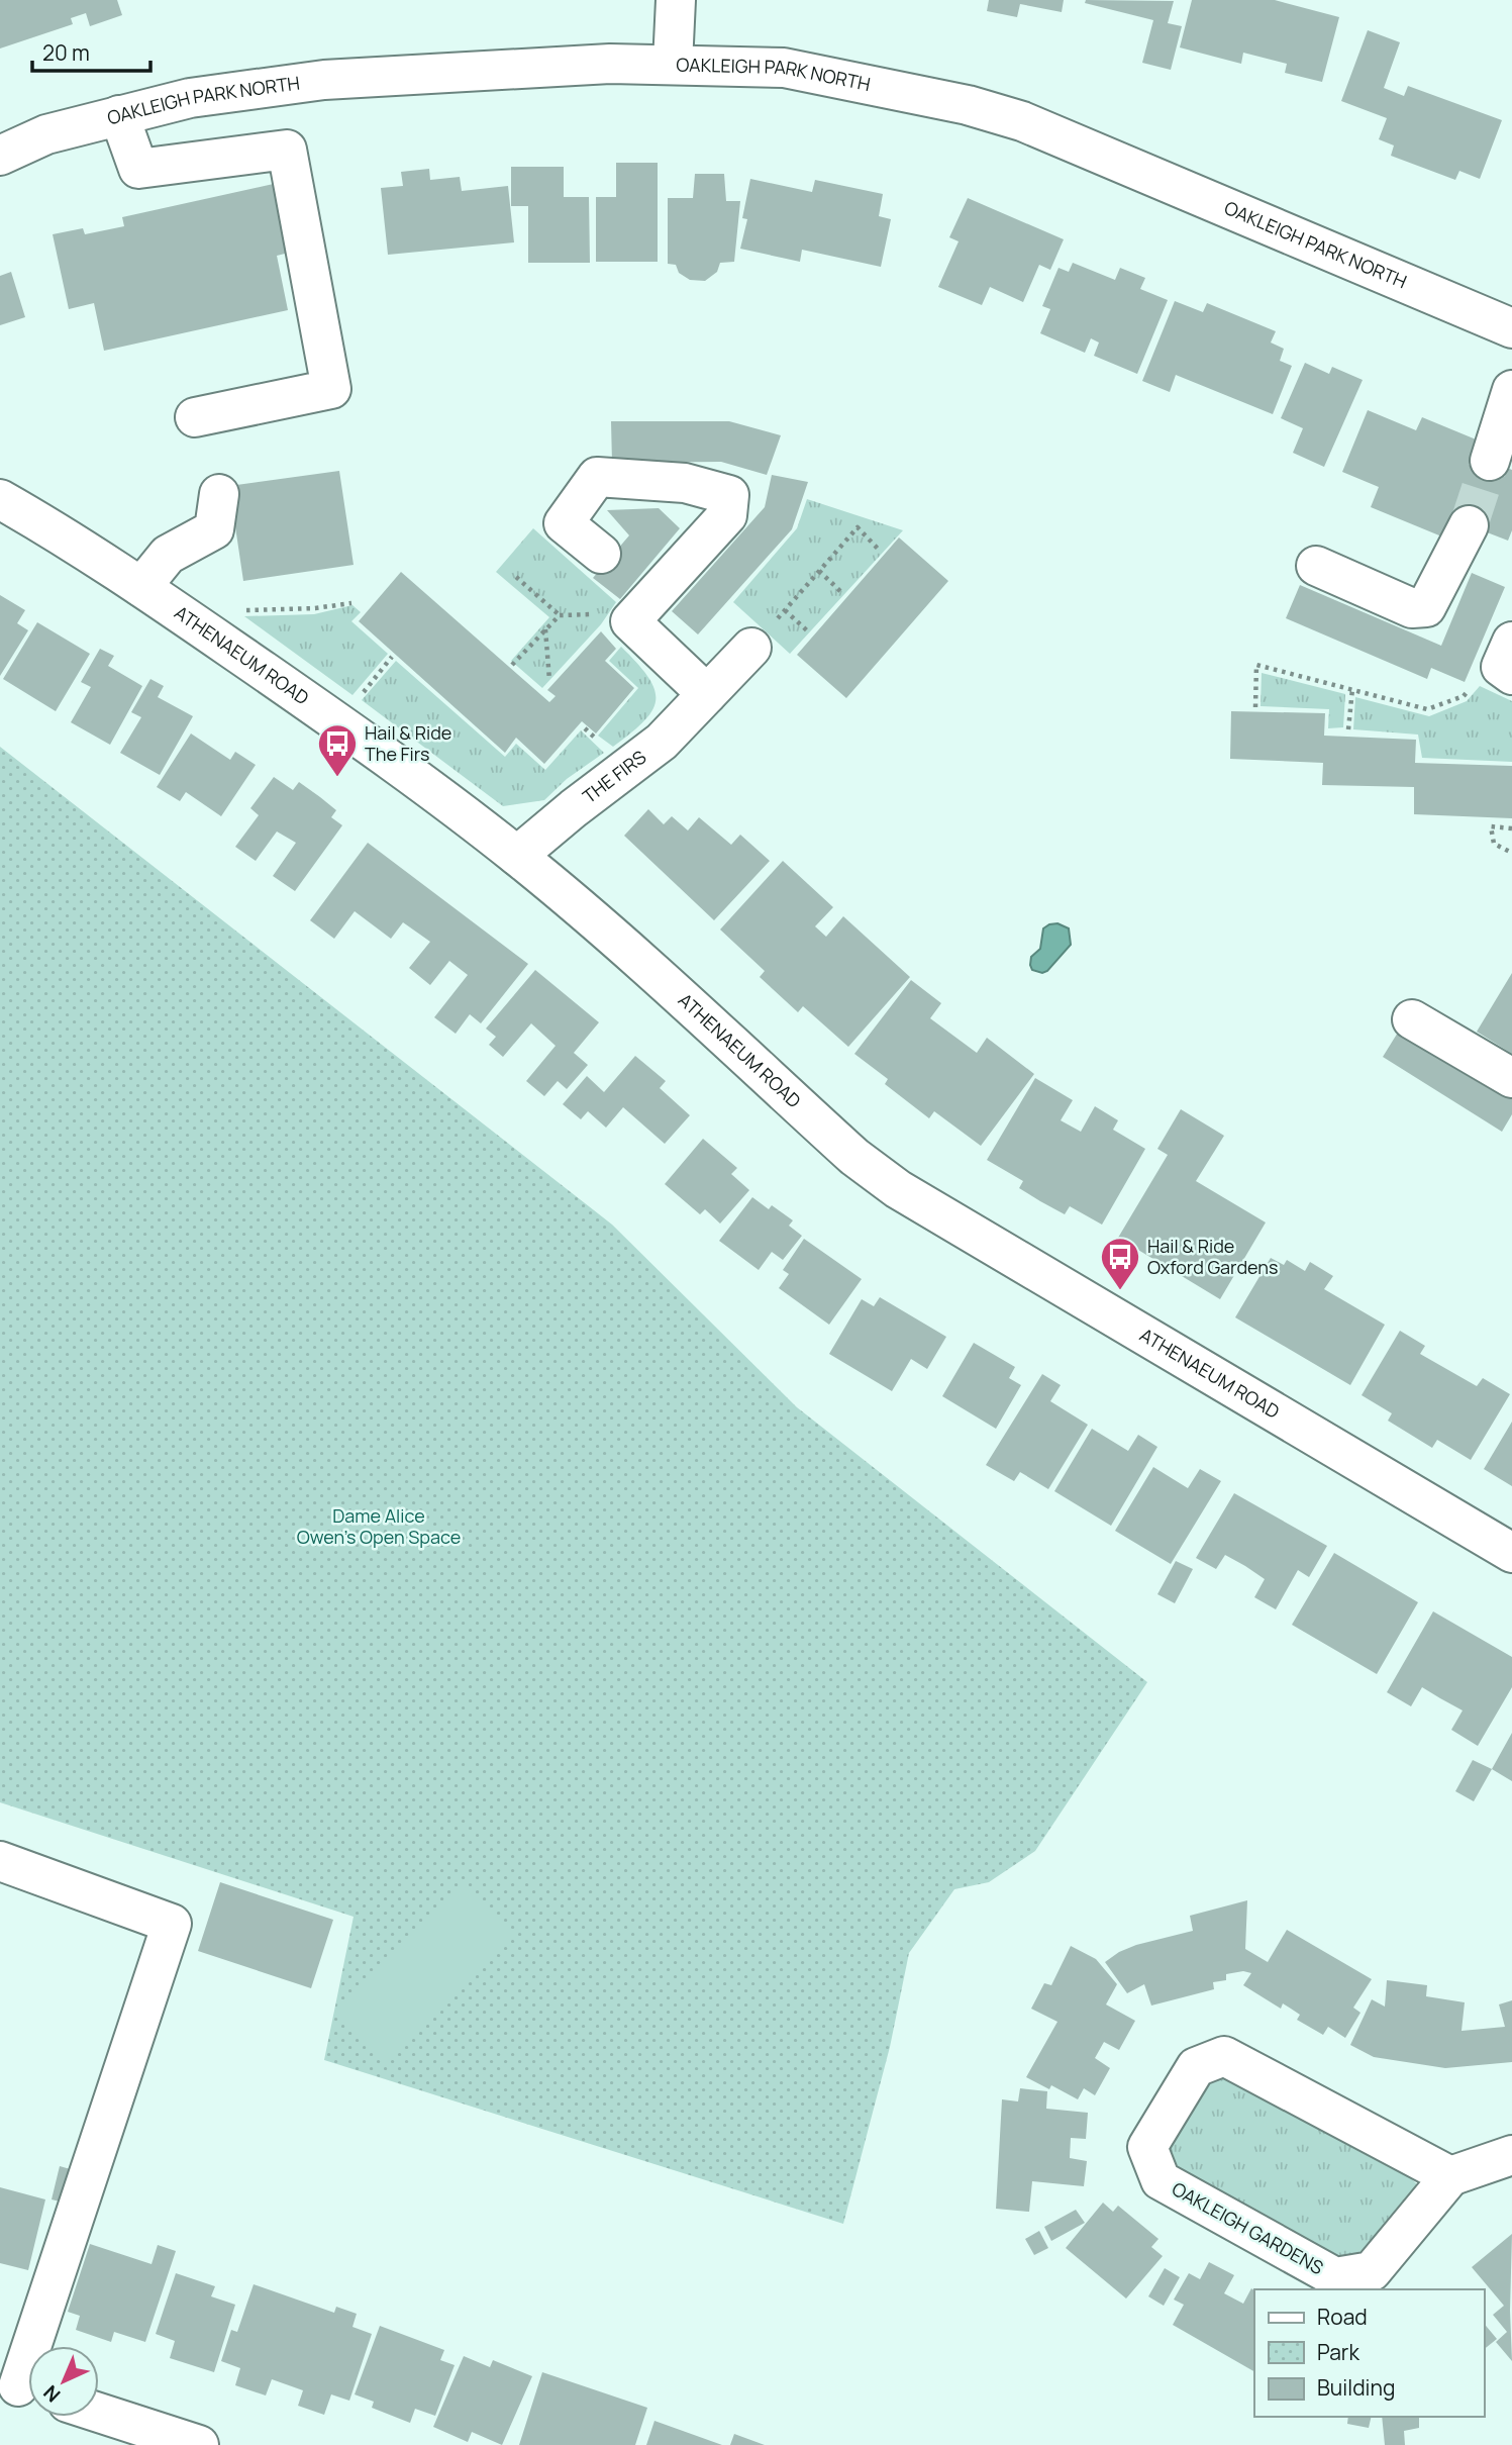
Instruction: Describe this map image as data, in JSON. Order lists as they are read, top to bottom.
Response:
{
  "streets": {
    "street": [
      "OAKLEIGH PARK NORTH",
      "ATHENAEUM ROAD",
      "THE FIRS",
      "OAKLEIGH GARDENS"
    ]
  },
  "crossings": [
    ["ATHENAEUM ROAD", "THE FIRS"]
  ],
  "parks": ["Dame Alice Owen's Open Space"],
  "places": {
    "bus stop": ["Hail & Ride The Firs", "Hail & Ride Oxford Gardens"]
  },
  "legend": ["Road", "Park", "Building"],
  "scale_bar": "20 m",
  "north": "bottom left"
}
